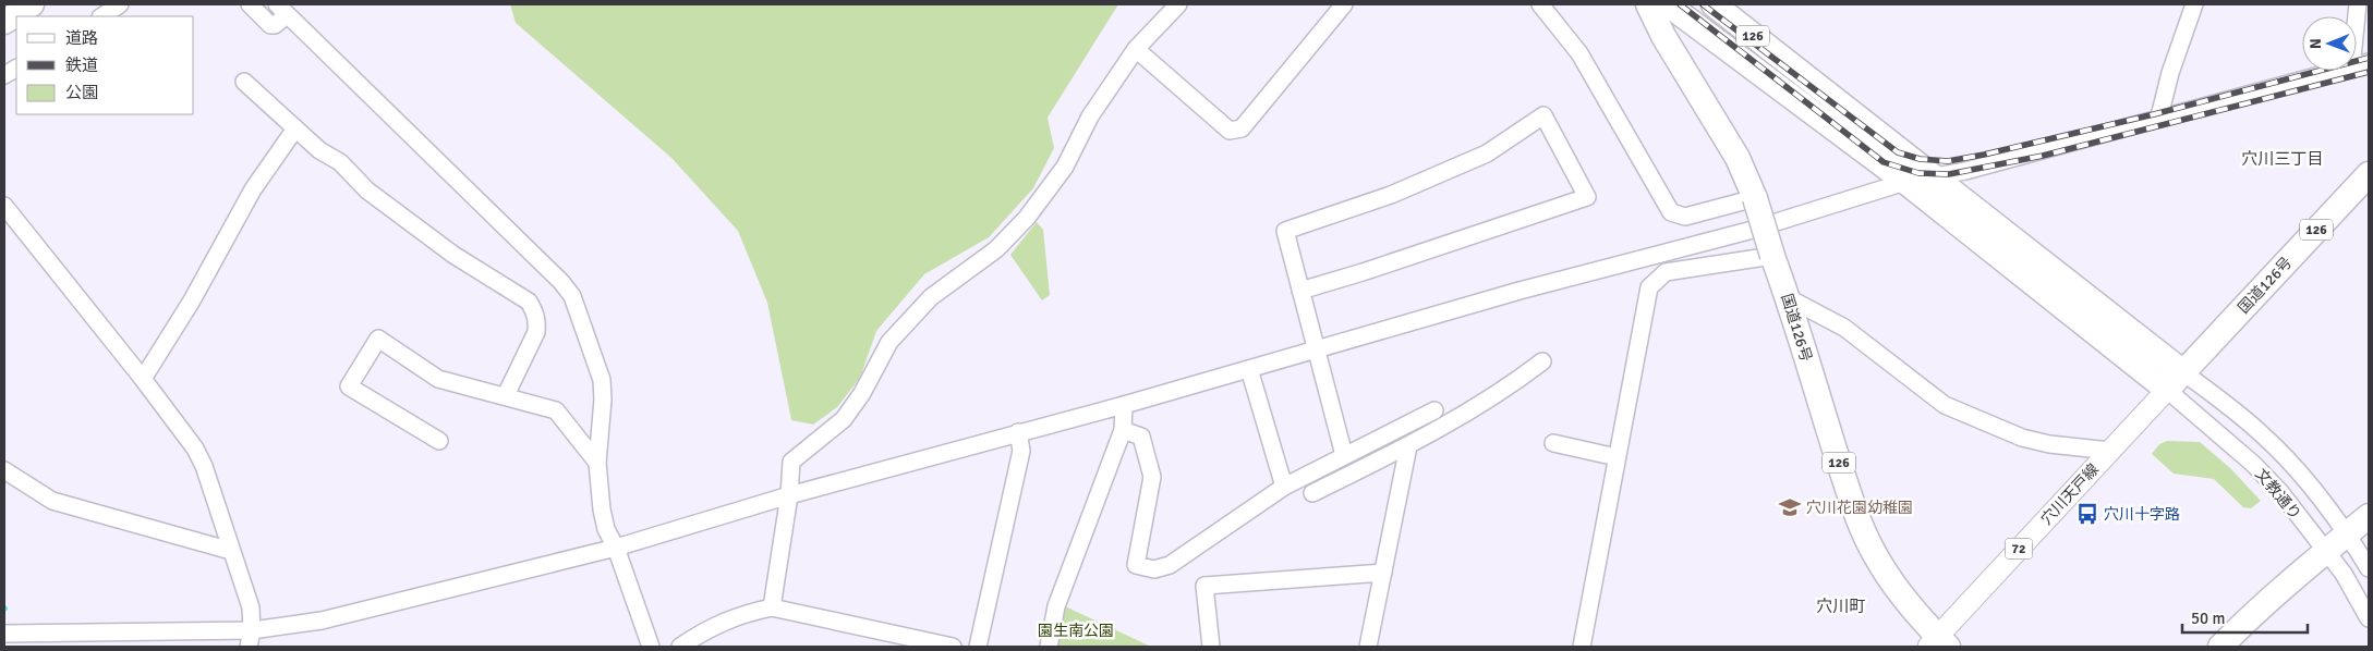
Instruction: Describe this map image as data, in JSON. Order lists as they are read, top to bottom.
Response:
{
  "streets": {
    "highway": ["126", "国道126号"],
    "main road": ["穴川天戸線", "72"],
    "street": ["文教通り"]
  },
  "crossings": [
    ["126", "国道126号"],
    ["126", "穴川天戸線"],
    ["126", "文教通り"],
    ["国道126号", "穴川天戸線"],
    ["国道126号", "文教通り"],
    ["穴川天戸線", "文教通り"]
  ],
  "districts": ["穴川三丁目", "穴川町"],
  "parks": ["園生南公園"],
  "places": {
    "school or university": ["穴川花園幼稚園"],
    "bus stop": ["穴川十字路"]
  },
  "legend": ["道路", "鉄道", "公園"],
  "scale_bar": "50 m",
  "north": "left"
}
